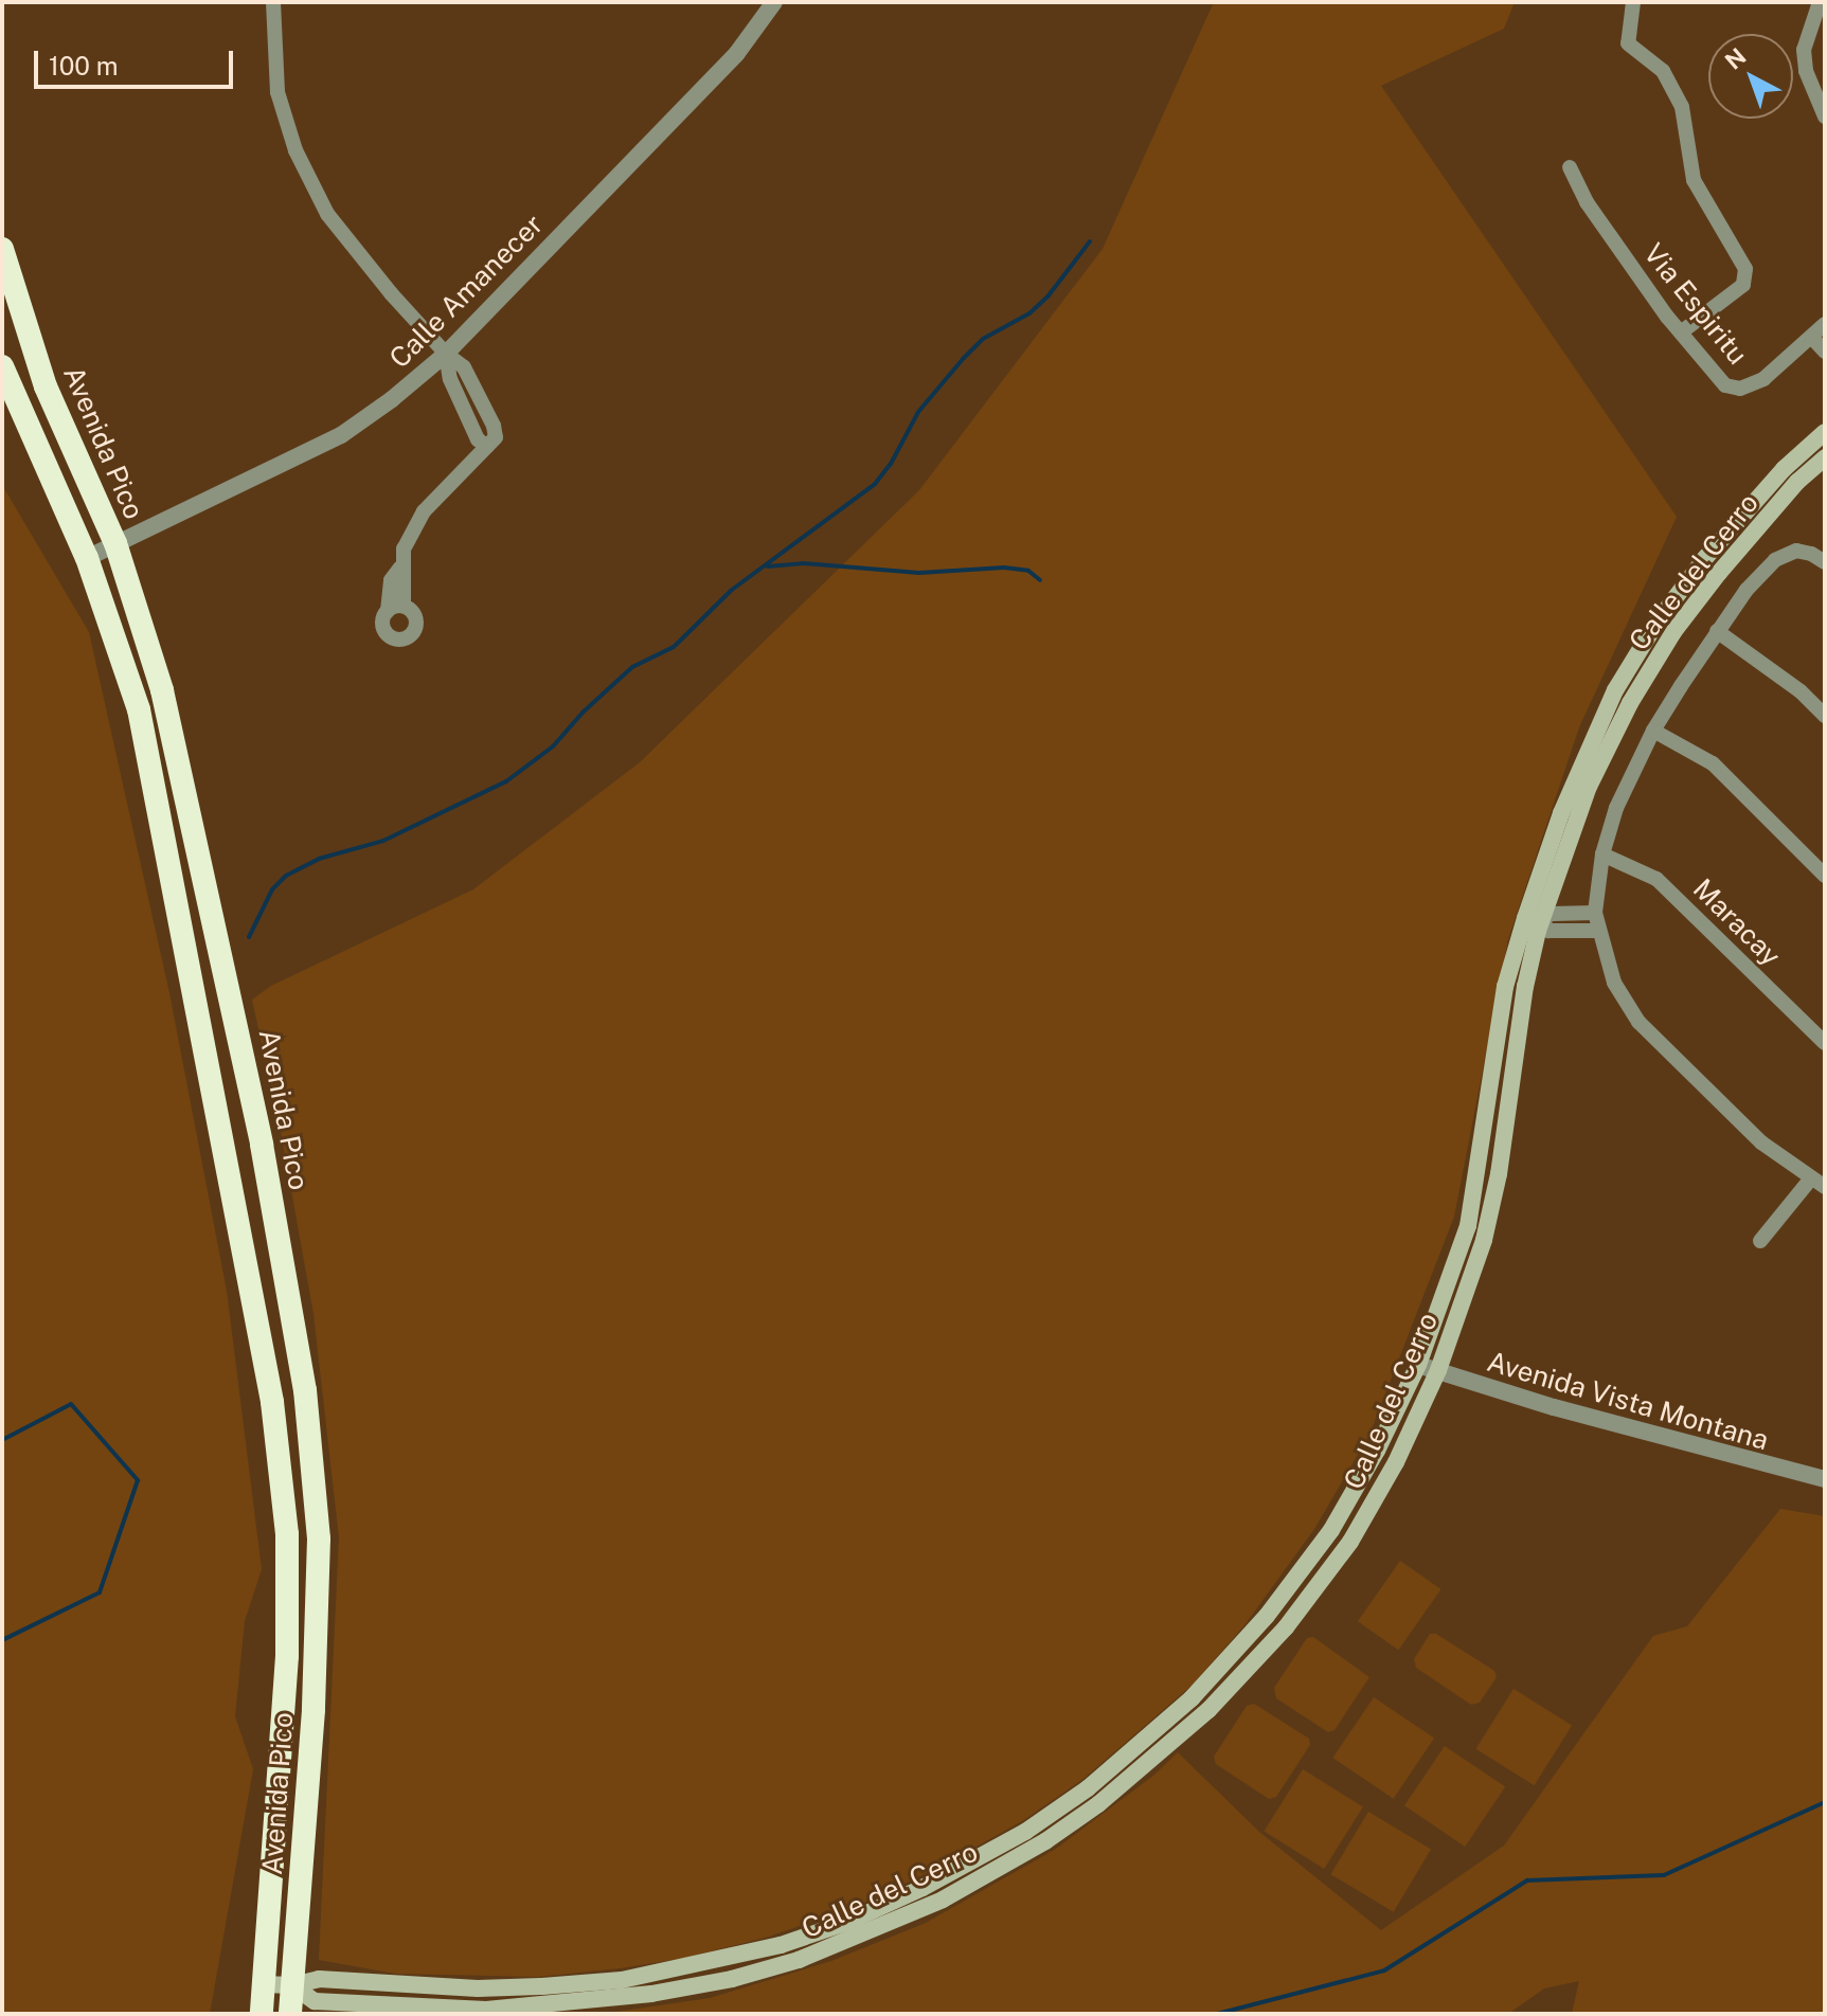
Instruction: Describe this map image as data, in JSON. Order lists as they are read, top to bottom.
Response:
{
  "streets": {
    "highway": ["Avenida Pico"],
    "main road": ["Calle del Cerro"],
    "street": [
      "Calle Amanecer",
      "Via Espiritu",
      "Maracay",
      "Avenida Vista Montana"
    ]
  },
  "crossings": [
    ["Calle Amanecer", "Avenida Pico"],
    ["Avenida Pico", "Calle del Cerro"],
    ["Calle del Cerro", "Avenida Vista Montana"]
  ],
  "scale_bar": "100 m",
  "north": "top left"
}
